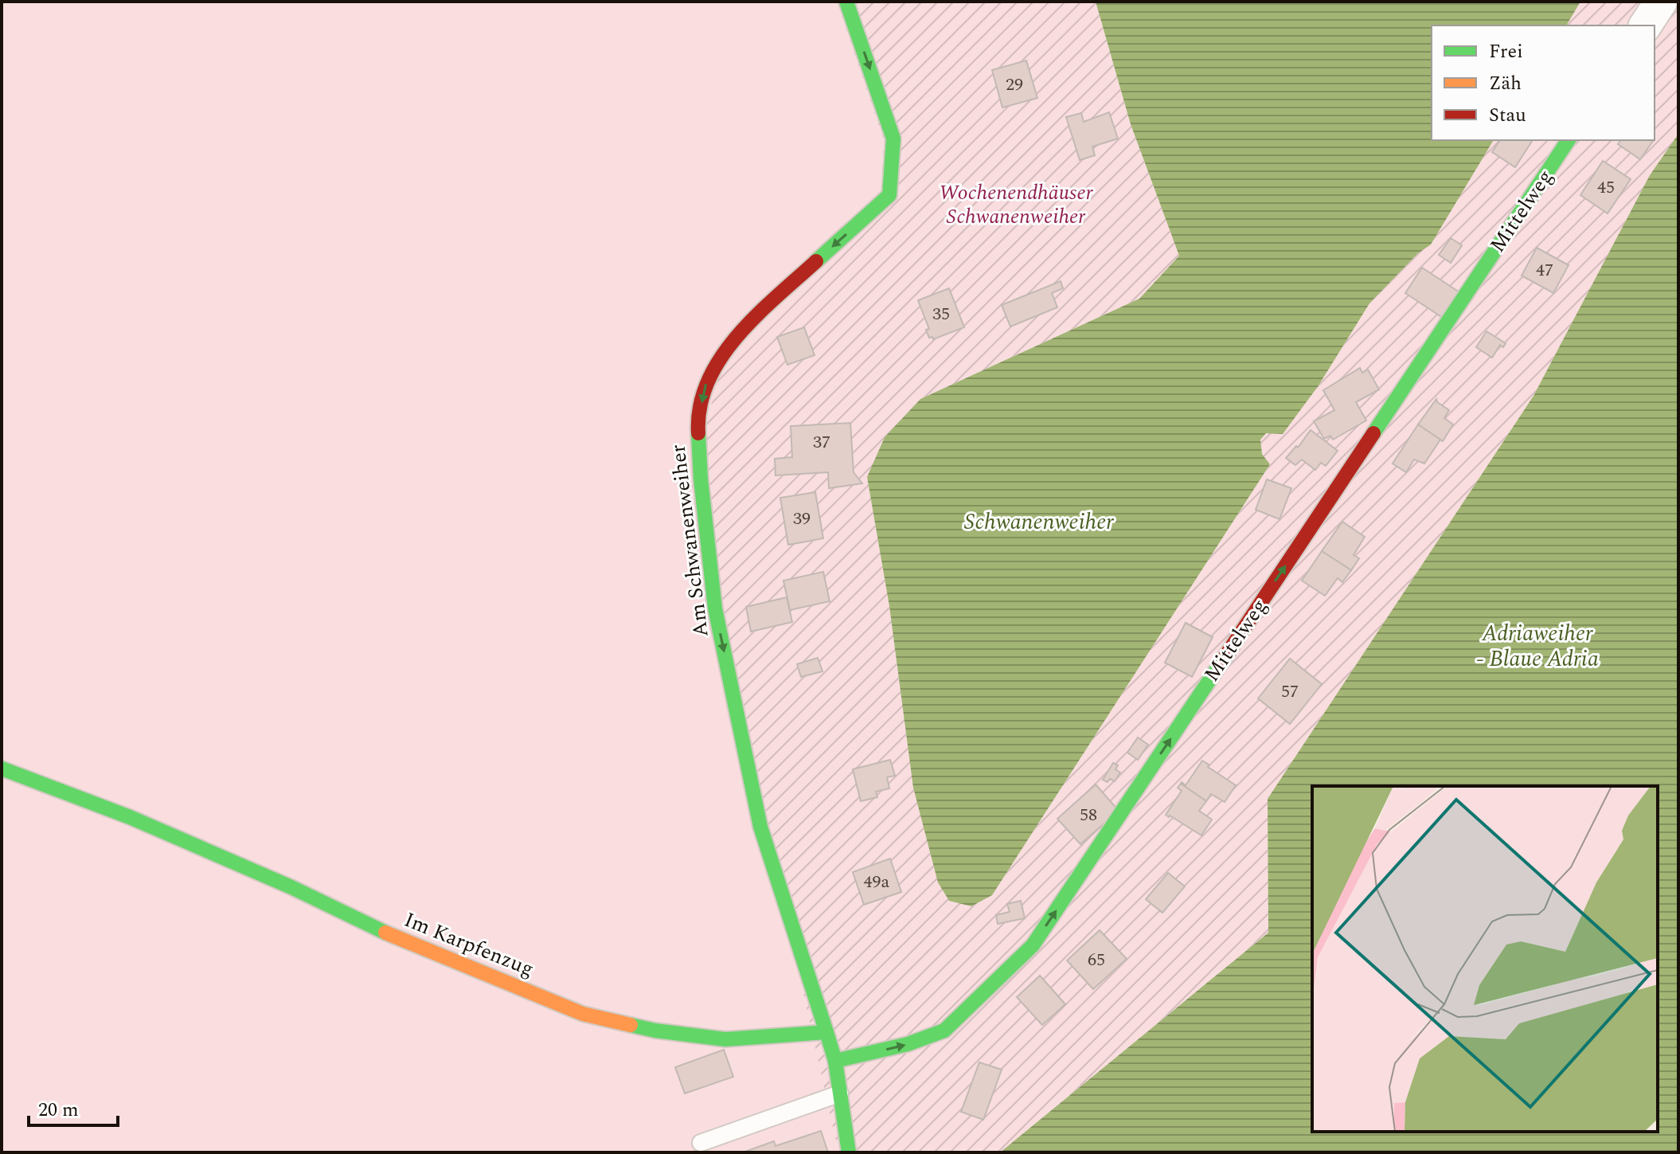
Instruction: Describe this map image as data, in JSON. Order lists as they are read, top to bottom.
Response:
{
  "streets": {
    "street": ["Mittelweg", "Am Schwanenweiher", "Im Karpfenzug"]
  },
  "crossings": [
    ["Am Schwanenweiher", "Im Karpfenzug"]
  ],
  "one_way": ["Mittelweg", "Am Schwanenweiher"],
  "water": ["Schwanenweiher", "Adriaweiher - Blaue Adria"],
  "parks": ["Wochenendhäuser Schwanenweiher"],
  "house_numbers": [
    "29",
    "45",
    "47",
    "35",
    "37",
    "39",
    "57",
    "58",
    "49a",
    "65"
  ],
  "legend": ["Frei", "Zäh", "Stau"],
  "scale_bar": "20 m"
}
